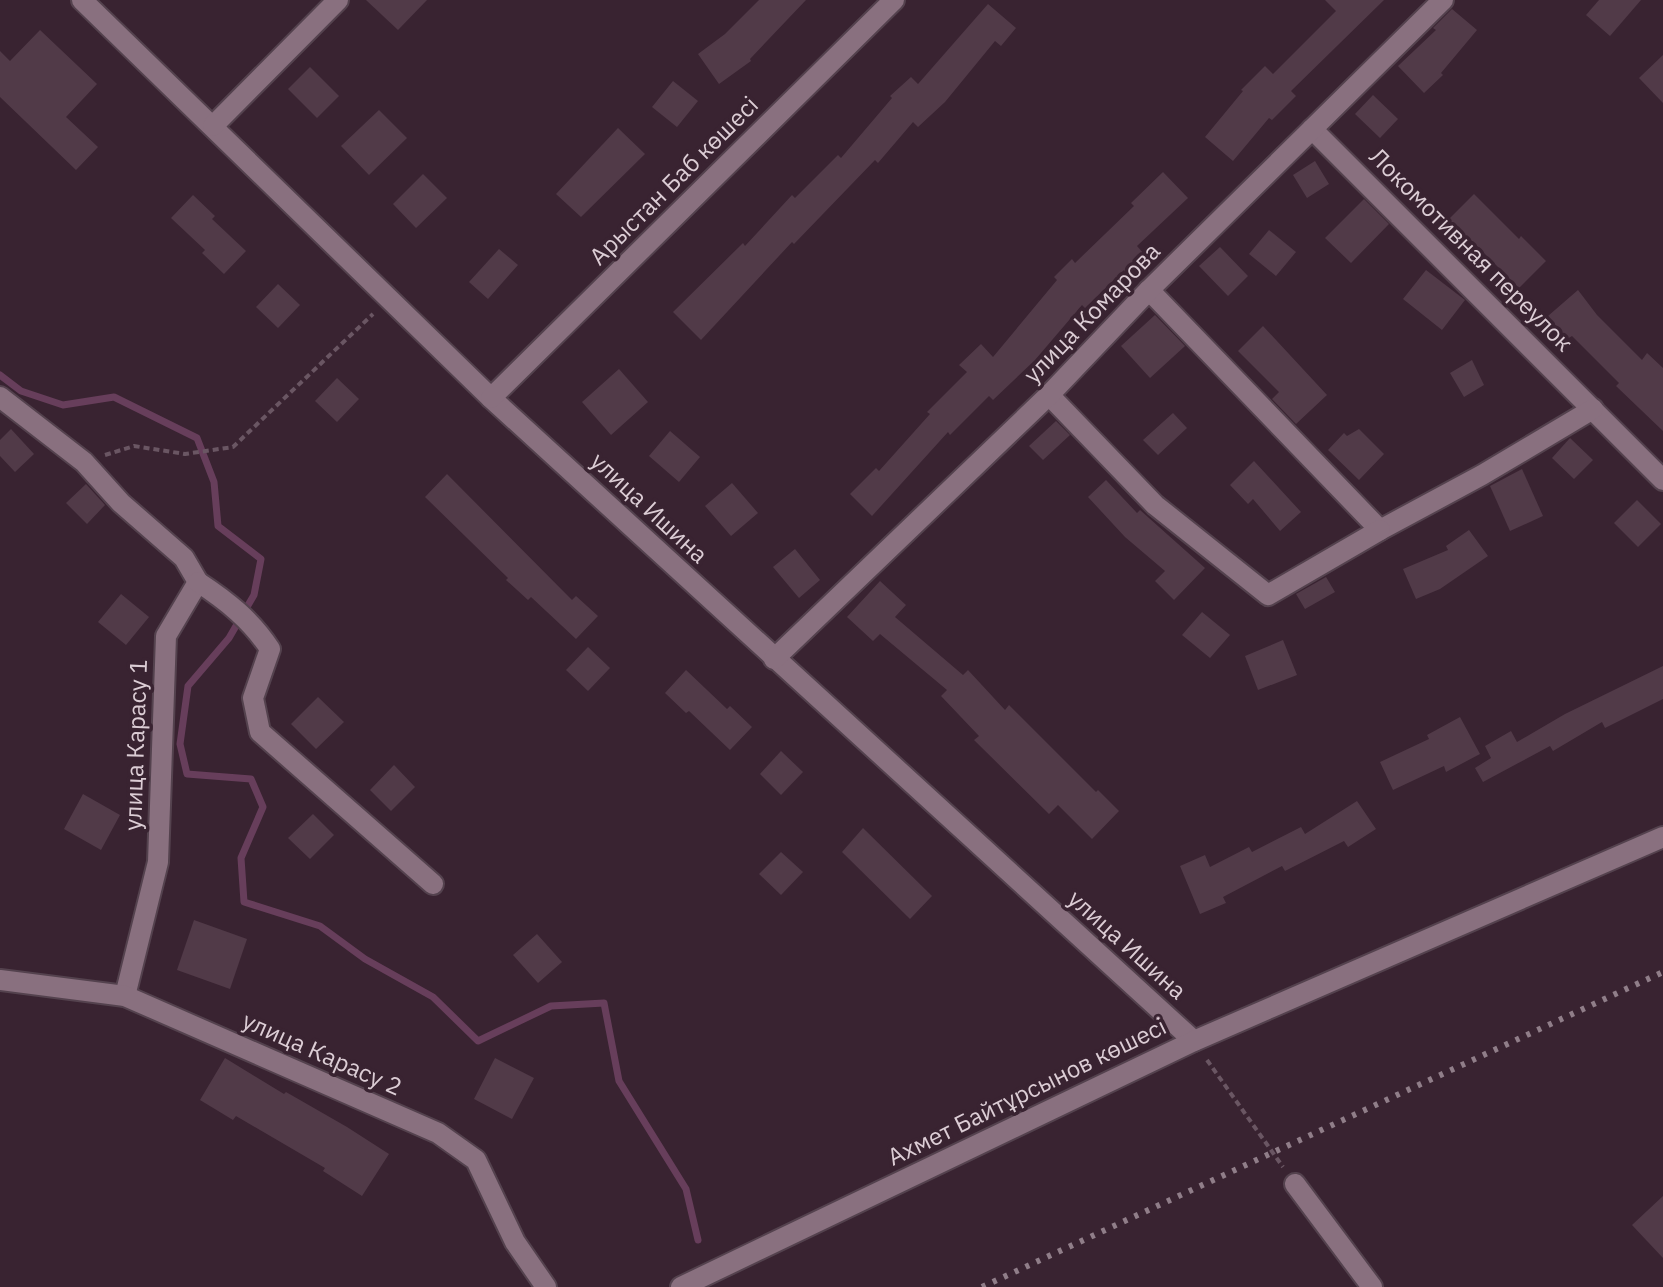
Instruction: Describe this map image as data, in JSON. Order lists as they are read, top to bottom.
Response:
{
  "streets": {
    "street": [
      "Арыстан Баб көшесі",
      "Локомотивная переулок",
      "улица Комарова",
      "улица Ишина",
      "улица Карасу 1",
      "улица Карасу 2",
      "Ахмет Байтұрсынов көшесі"
    ]
  },
  "crossings": [
    ["Арыстан Баб көшесі", "улица Ишина"],
    ["Локомотивная переулок", "улица Комарова"],
    ["улица Комарова", "улица Ишина"],
    ["улица Ишина", "Ахмет Байтұрсынов көшесі"],
    ["улица Карасу 1", "улица Карасу 2"]
  ]
}
